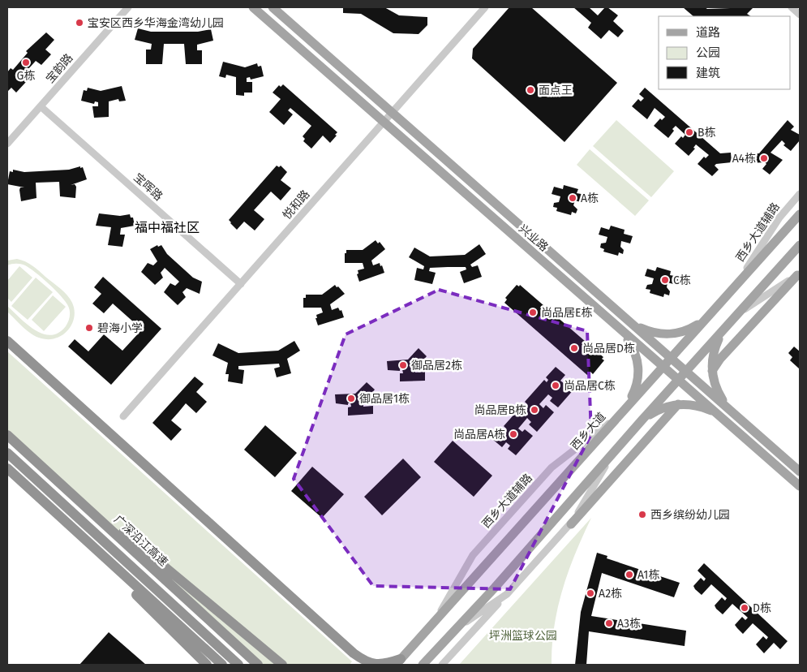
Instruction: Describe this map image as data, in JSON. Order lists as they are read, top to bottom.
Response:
{
  "streets": {
    "highway": ["广深沿江高速"],
    "main road": ["兴业路", "西乡大道"],
    "street": [
      "宝韵路",
      "宝晖路",
      "悦和路",
      "西乡大道辅路"
    ]
  },
  "crossings": [
    ["宝韵路", "宝晖路"],
    ["宝晖路", "悦和路"],
    ["悦和路", "兴业路"],
    ["西乡大道辅路", "西乡大道"],
    ["兴业路", "西乡大道"]
  ],
  "districts": ["福中福社区"],
  "parks": ["坪洲篮球公园"],
  "places": [
    "宝安区西乡华海金湾幼儿园",
    "G栋",
    "面点王",
    "B栋",
    "A4栋",
    "A栋",
    "C栋",
    "尚品居E栋",
    "碧海小学",
    "尚品居D栋",
    "御品居2栋",
    "尚品居C栋",
    "御品居1栋",
    "尚品居B栋",
    "尚品居A栋",
    "西乡缤纷幼儿园",
    "A1栋",
    "A2栋",
    "D栋",
    "A3栋"
  ],
  "legend": ["道路", "公园", "建筑"]
}
